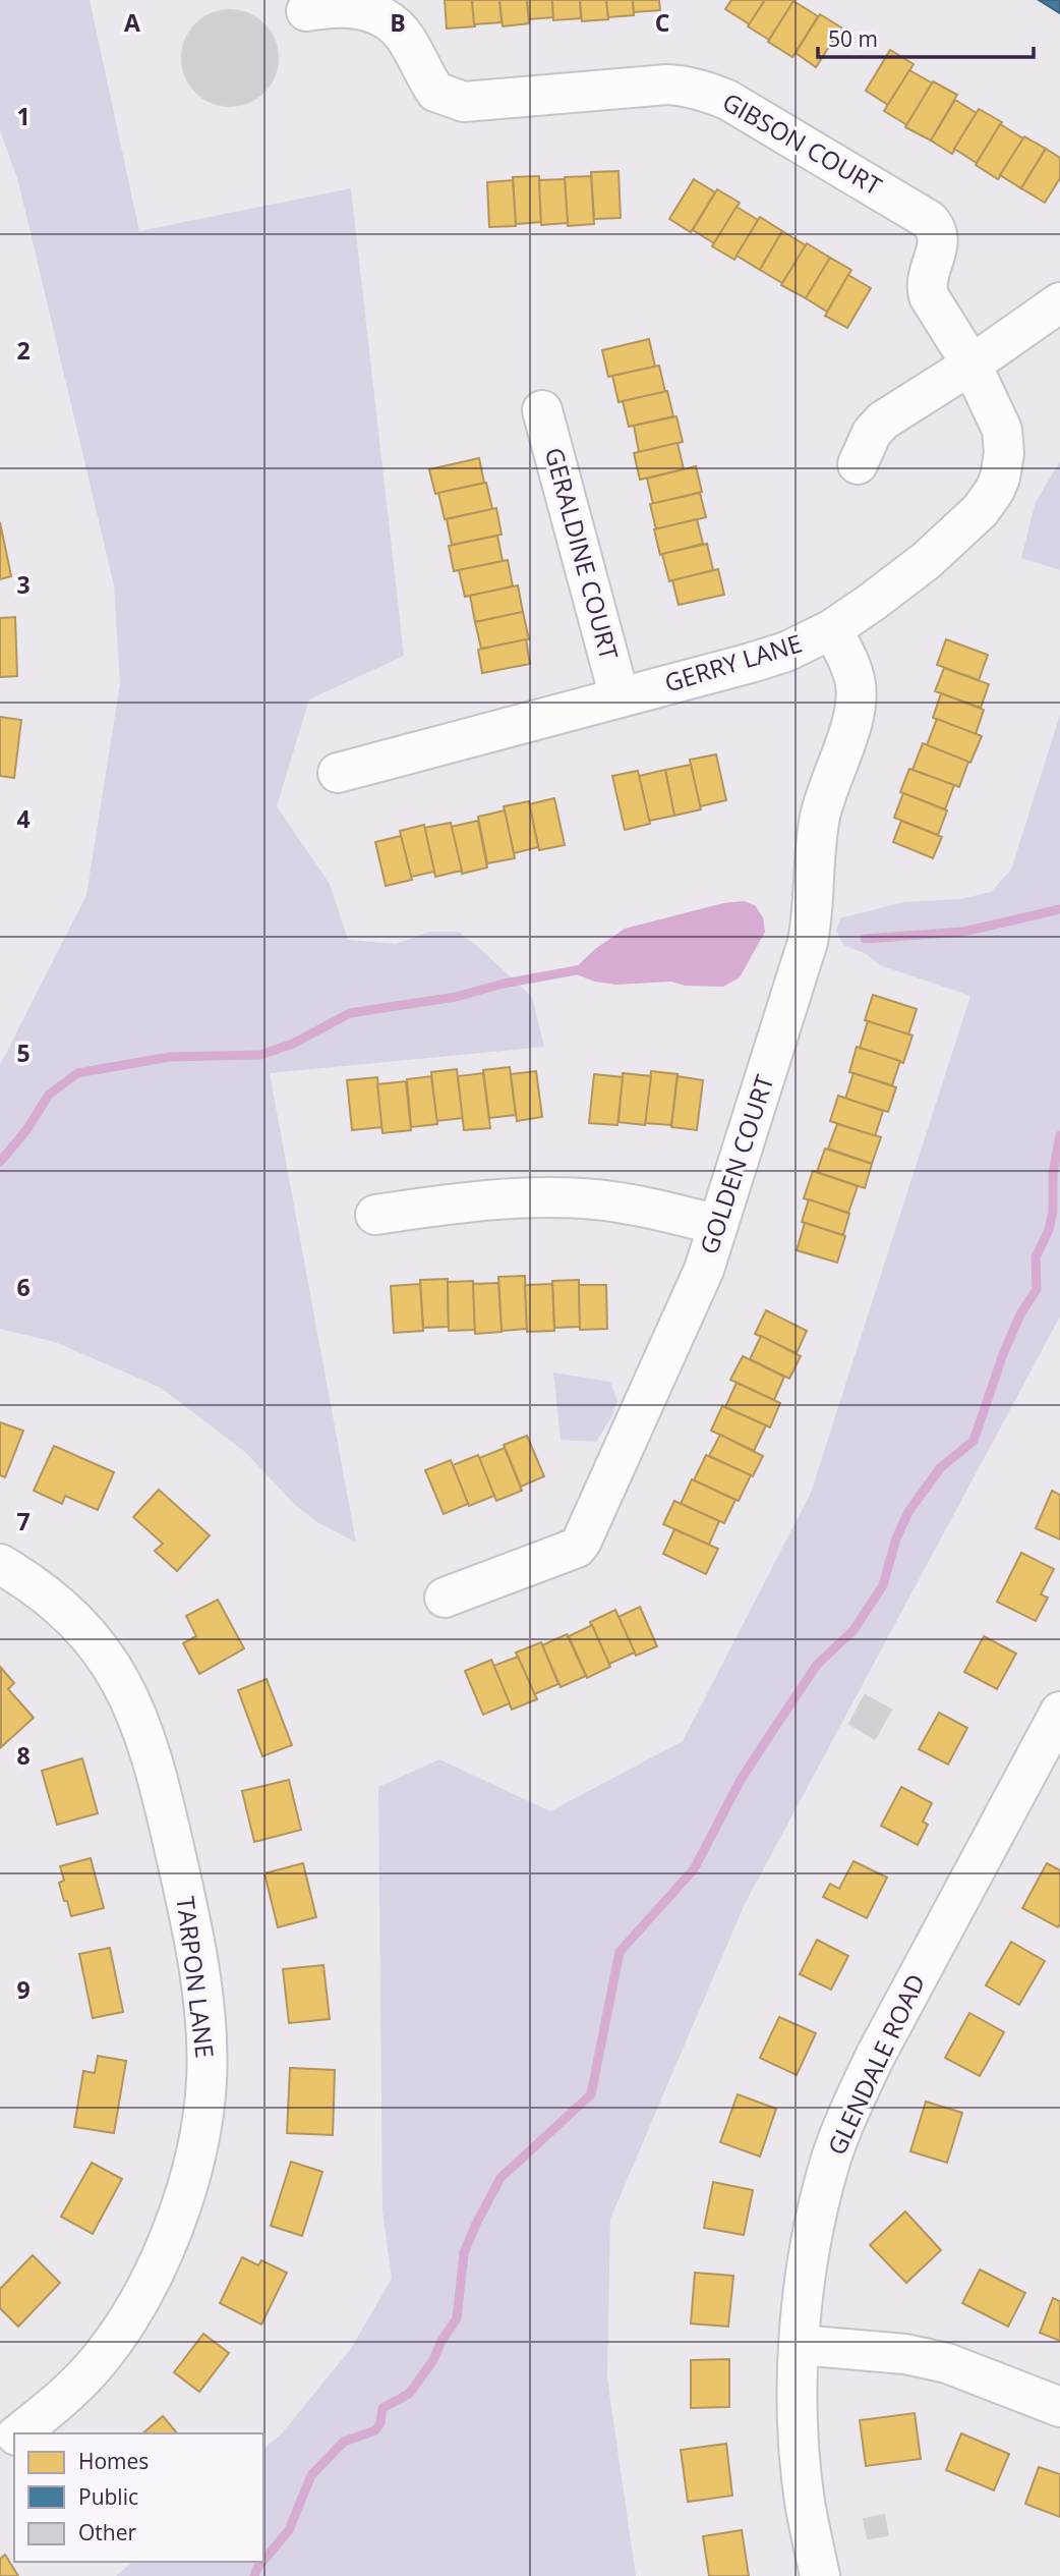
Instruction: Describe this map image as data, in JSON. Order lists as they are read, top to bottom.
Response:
{
  "streets": {
    "street": [
      "GIBSON COURT",
      "GERALDINE COURT",
      "GERRY LANE",
      "GOLDEN COURT",
      "TARPON LANE",
      "GLENDALE ROAD"
    ]
  },
  "crossings": [
    ["GIBSON COURT", "GERRY LANE"],
    ["GERALDINE COURT", "GERRY LANE"],
    ["GERRY LANE", "GOLDEN COURT"]
  ],
  "legend": ["Homes", "Public", "Other"],
  "scale_bar": "50 m",
  "grid": {
    "columns": ["A", "B", "C"],
    "rows": [
      "1",
      "2",
      "3",
      "4",
      "5",
      "6",
      "7",
      "8",
      "9"
    ]
  }
}
